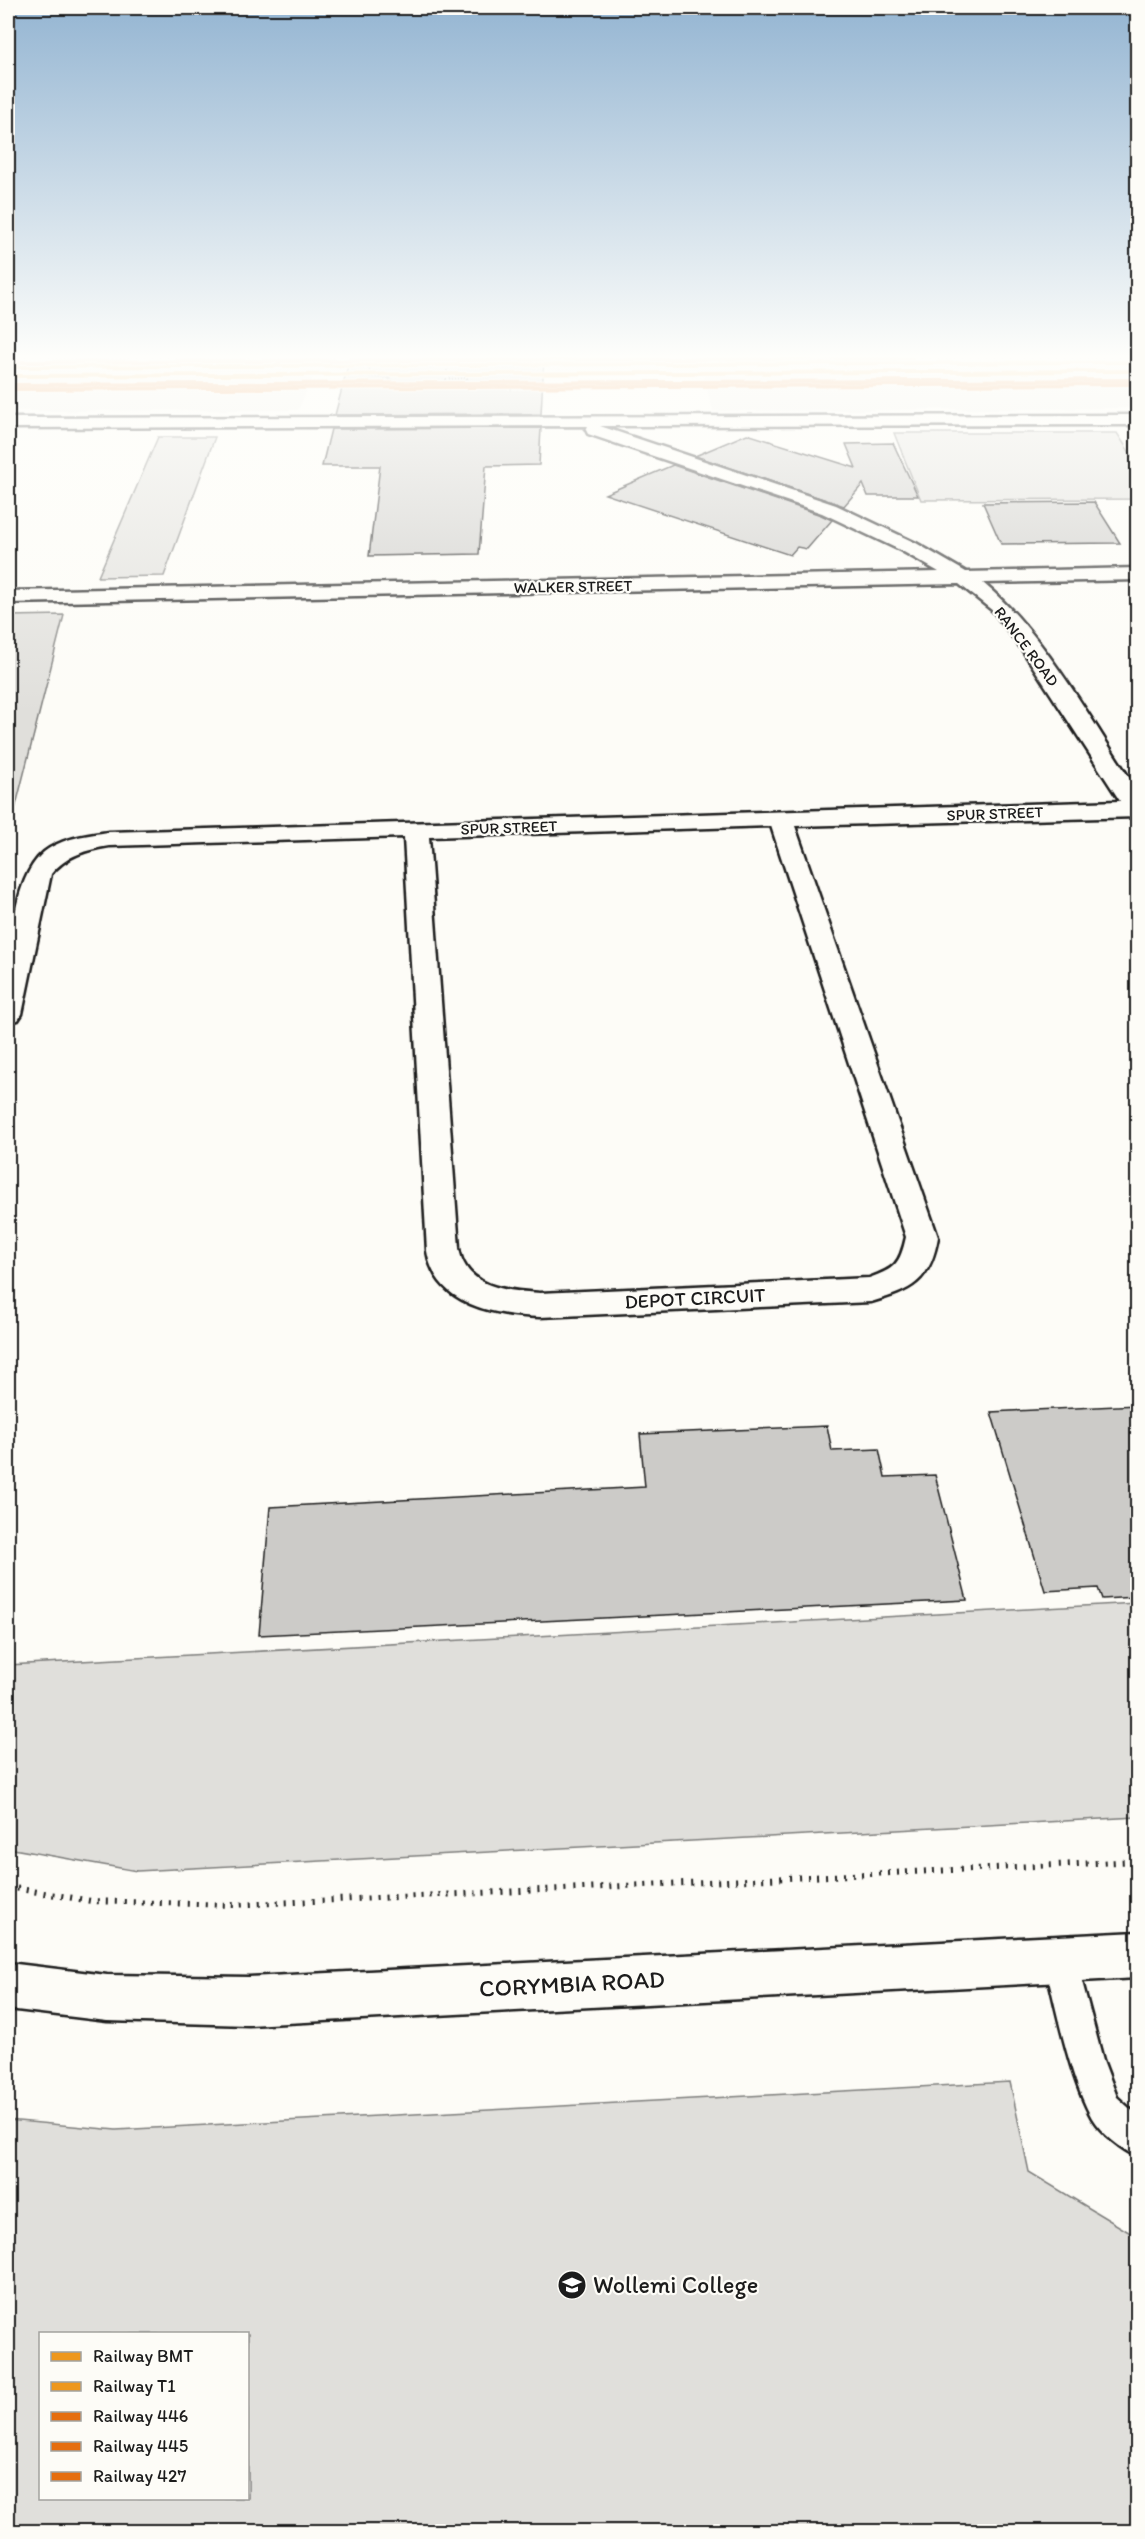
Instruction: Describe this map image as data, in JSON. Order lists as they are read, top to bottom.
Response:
{
  "streets": {
    "street": [
      "WALKER STREET",
      "RANCE ROAD",
      "SPUR STREET",
      "DEPOT CIRCUIT",
      "CORYMBIA ROAD"
    ]
  },
  "crossings": [
    ["WALKER STREET", "RANCE ROAD"],
    ["RANCE ROAD", "SPUR STREET"],
    ["SPUR STREET", "DEPOT CIRCUIT"]
  ],
  "places": {
    "school or university": ["Wollemi College"]
  },
  "legend": [
    "Railway BMT",
    "Railway T1",
    "Railway 446",
    "Railway 445",
    "Railway 427"
  ]
}
